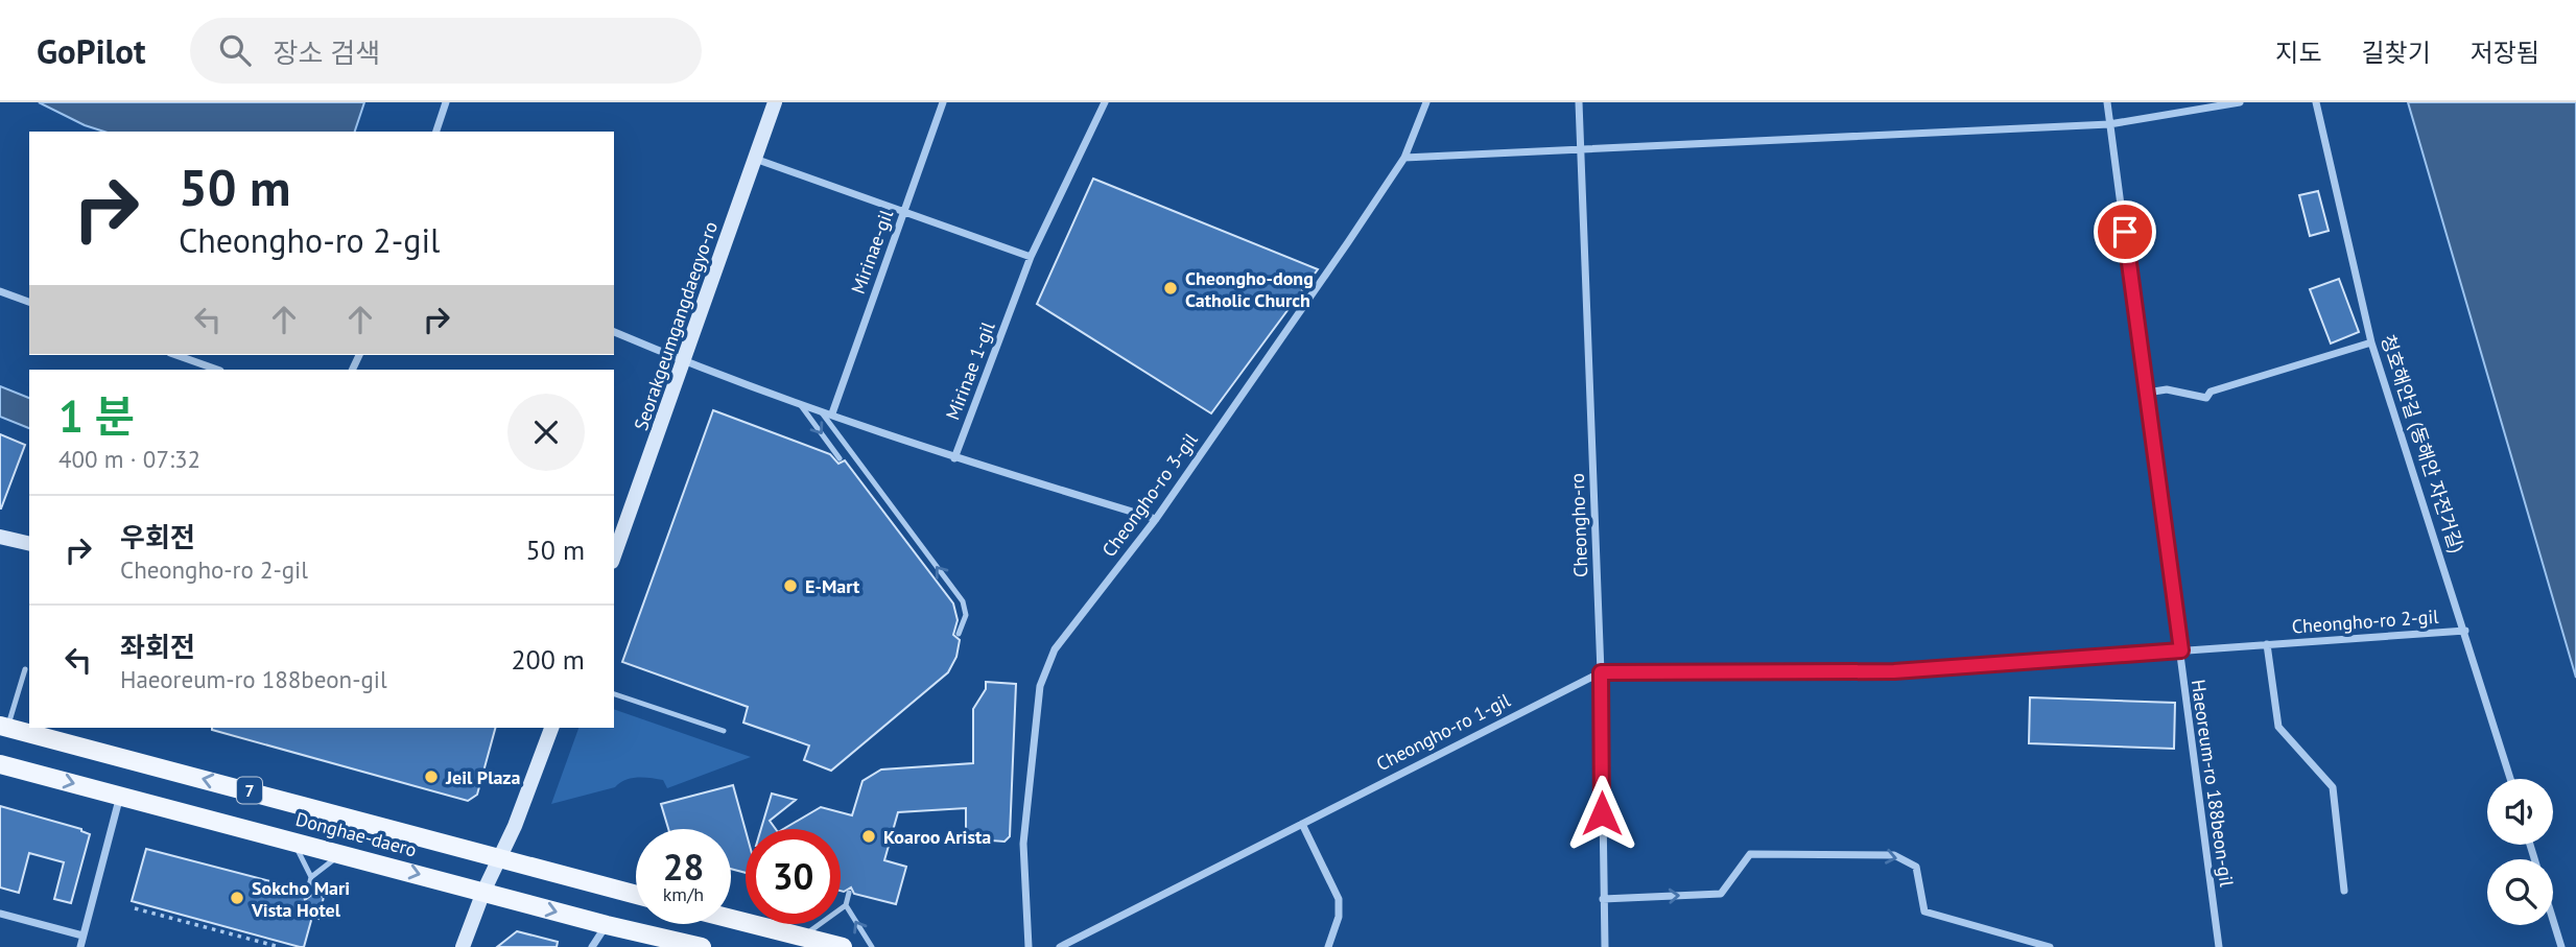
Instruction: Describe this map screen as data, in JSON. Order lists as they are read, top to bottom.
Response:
{
  "streets": {
    "main road": ["7", "Donghae-daero"],
    "street": [
      "Mirinae-gil",
      "Seorakgeumgangdaegyo-ro",
      "Mirinae 1-gil",
      "청호해안길 (동해안 자전거길)",
      "Cheongho-ro 3-gil",
      "Cheongho-ro",
      "Cheongho-ro 2-gil",
      "Cheongho-ro 1-gil",
      "Haeoreum-ro 188beon-gil"
    ]
  },
  "crossings": [
    ["청호해안길 (동해안 자전거길)", "Cheongho-ro 2-gil"],
    ["Cheongho-ro", "Cheongho-ro 2-gil"],
    ["Cheongho-ro", "Cheongho-ro 1-gil"],
    ["Cheongho-ro 2-gil", "Cheongho-ro 1-gil"],
    ["Cheongho-ro 2-gil", "Haeoreum-ro 188beon-gil"]
  ],
  "places": [
    "Cheongho-dong Catholic Church",
    "E-Mart",
    "Jeil Plaza",
    "Koaroo Arista",
    "Sokcho Mari Vista Hotel"
  ],
  "page": {
    "header": "GoPilot",
    "search": "장소 검색",
    "nav": ["지도", "길찾기", "저장됨"],
    "turn": ["50 m", "Cheongho-ro 2-gil"],
    "heading": ["1 분", "400 m · 07:32"],
    "list": [
      {
        "name": "우회전",
        "note": "Cheongho-ro 2-gil",
        "value": "50 m"
      },
      {
        "name": "좌회전",
        "note": "Haeoreum-ro 188beon-gil",
        "value": "200 m"
      }
    ],
    "speed": "28 km/h",
    "limit": "30"
  }
}
